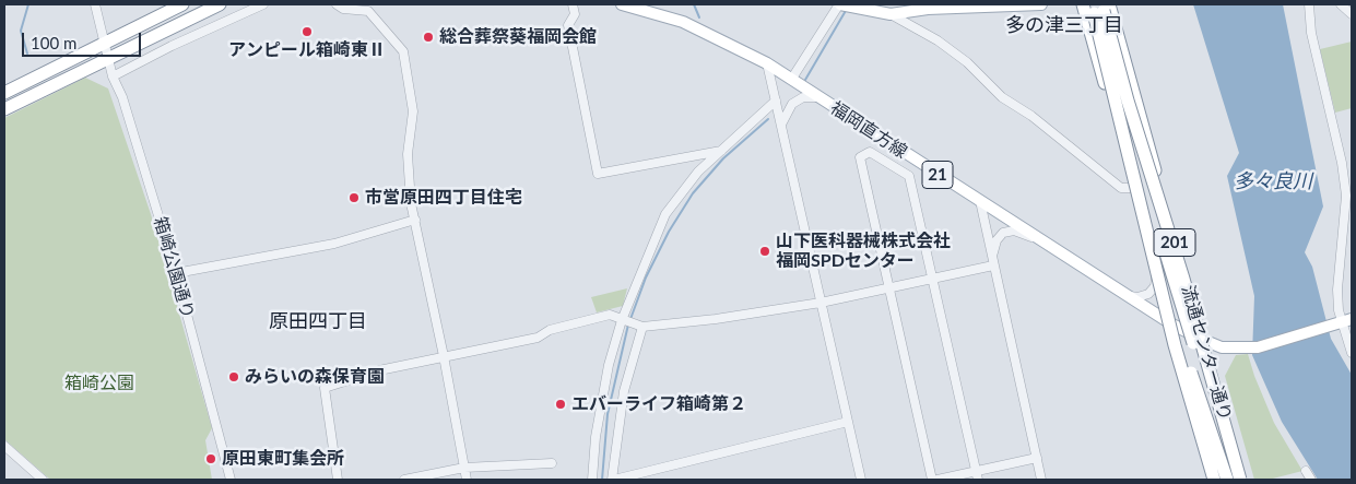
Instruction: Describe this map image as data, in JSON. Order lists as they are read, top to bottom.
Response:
{
  "streets": {
    "highway": ["201", "流通センター通り"],
    "main road": ["福岡直方線", "21"],
    "street": ["箱崎公園通り"]
  },
  "crossings": [
    ["福岡直方線", "流通センター通り"]
  ],
  "districts": ["多の津三丁目", "原田四丁目"],
  "water": ["多々良川"],
  "parks": ["箱崎公園"],
  "places": [
    "アンピール箱崎東Ⅱ",
    "総合葬祭葵福岡会館",
    "市営原田四丁目住宅",
    "山下医科器械株式会社 福岡SPDセンター",
    "みらいの森保育園",
    "エバーライフ箱崎第２",
    "原田東町集会所"
  ],
  "scale_bar": "100 m"
}
